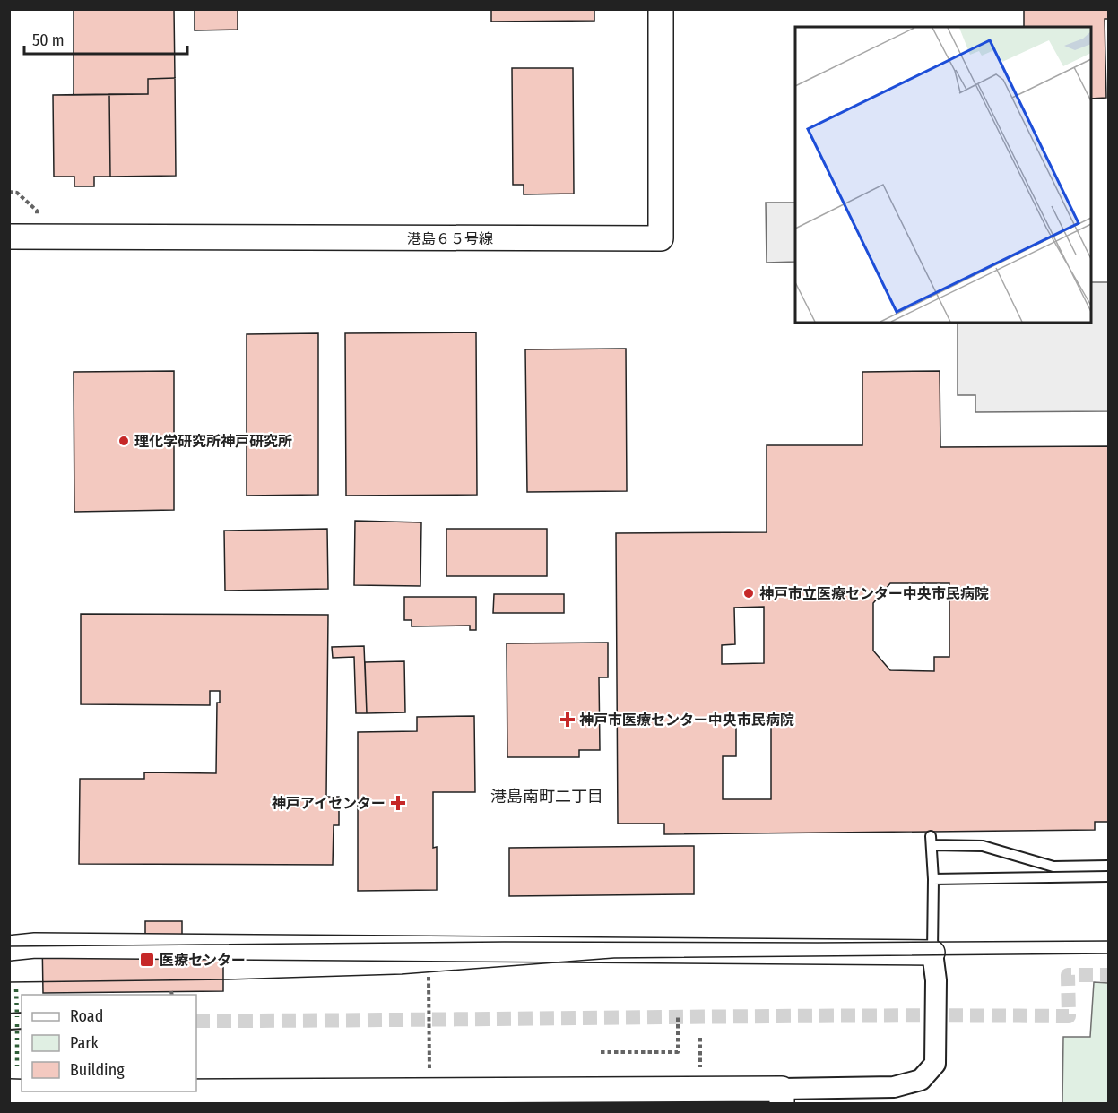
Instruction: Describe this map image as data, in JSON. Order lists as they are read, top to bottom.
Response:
{
  "streets": {
    "street": ["港島６５号線"]
  },
  "districts": ["港島南町二丁目"],
  "places": {
    "other": ["理化学研究所神戸研究所", "神戸市立医療センター中央市民病院"],
    "health": ["神戸市医療センター中央市民病院", "神戸アイセンター"],
    "transit": ["医療センター"]
  },
  "legend": ["Road", "Park", "Building"],
  "scale_bar": "50 m"
}
